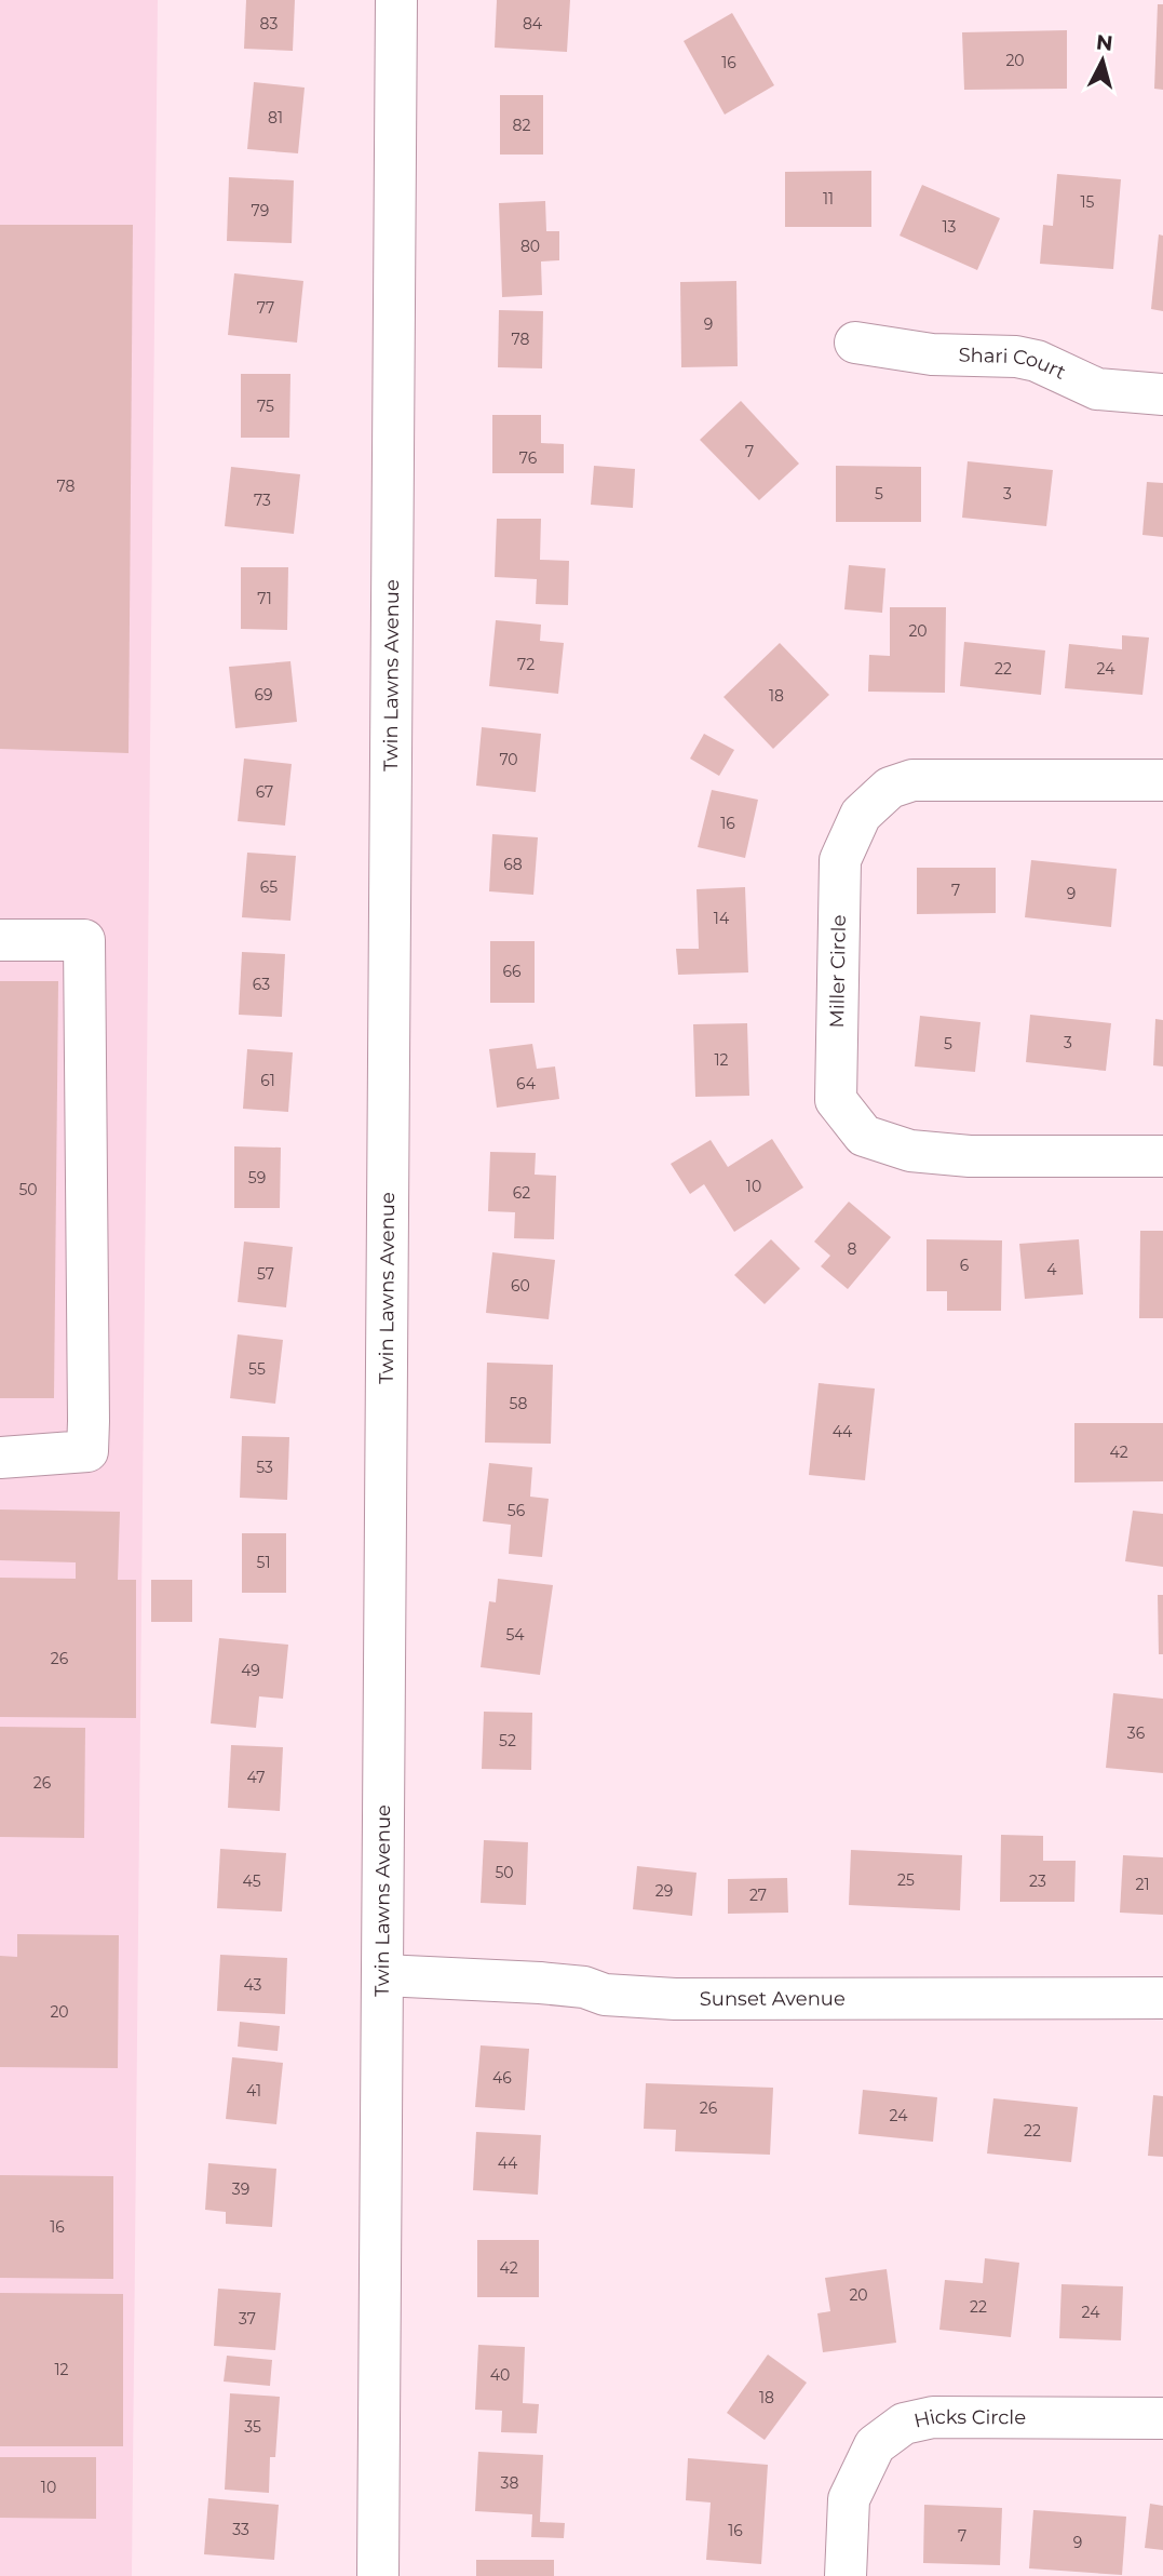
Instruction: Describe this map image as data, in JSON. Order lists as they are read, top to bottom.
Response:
{
  "streets": {
    "street": [
      "Shari Court",
      "Twin Lawns Avenue",
      "Miller Circle",
      "Sunset Avenue",
      "Hicks Circle"
    ]
  },
  "crossings": [
    ["Twin Lawns Avenue", "Sunset Avenue"]
  ],
  "house_numbers": [
    "83",
    "84",
    "20",
    "16",
    "81",
    "82",
    "11",
    "15",
    "79",
    "13",
    "80",
    "77",
    "9",
    "78",
    "75",
    "7",
    "76",
    "78",
    "5",
    "3",
    "73",
    "71",
    "20",
    "72",
    "22",
    "24",
    "69",
    "18",
    "70",
    "67",
    "16",
    "68",
    "65",
    "7",
    "9",
    "14",
    "66",
    "63",
    "3",
    "5",
    "12",
    "61",
    "64",
    "59",
    "10",
    "50",
    "62",
    "8",
    "6",
    "4",
    "57",
    "60",
    "55",
    "58",
    "44",
    "42",
    "53",
    "56",
    "51",
    "54",
    "26",
    "49",
    "36",
    "52",
    "47",
    "26",
    "50",
    "25",
    "45",
    "23",
    "21",
    "29",
    "27",
    "43",
    "20",
    "46",
    "41",
    "26",
    "24",
    "22",
    "44",
    "39",
    "16",
    "42",
    "20",
    "22",
    "24",
    "37",
    "12",
    "40",
    "18",
    "35",
    "38",
    "10",
    "33",
    "16",
    "7",
    "9"
  ],
  "north": "top"
}
